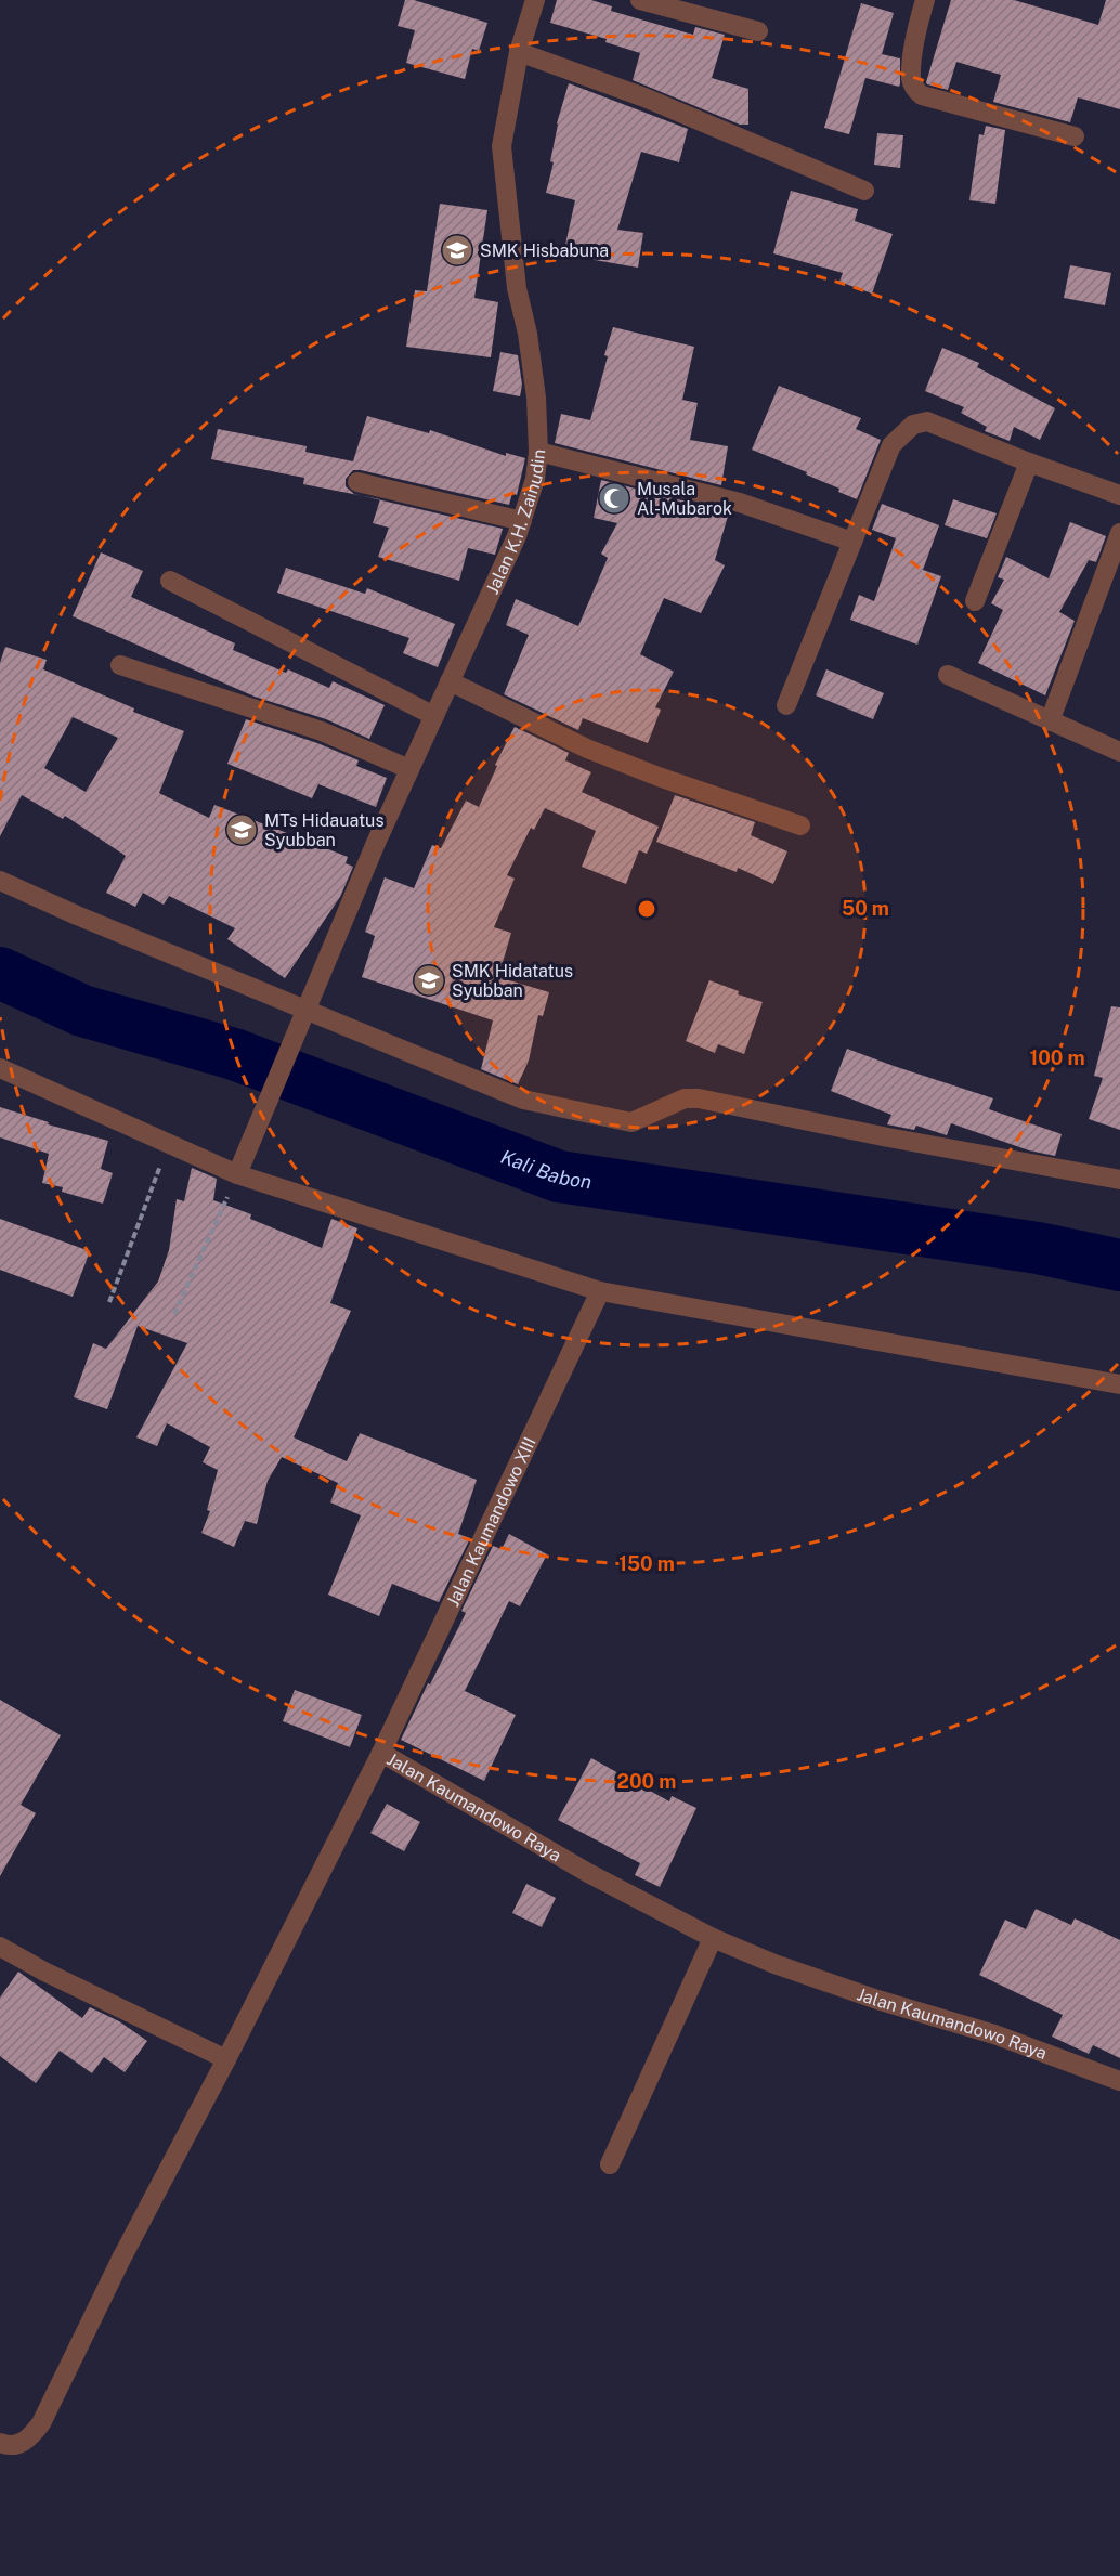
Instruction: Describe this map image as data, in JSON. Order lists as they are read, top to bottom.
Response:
{
  "streets": {
    "street": ["Jalan K.H. Zainudin", "Jalan Kaumandowo XIII", "Jalan Kaumandowo Raya"]
  },
  "crossings": [
    ["Jalan Kaumandowo XIII", "Jalan Kaumandowo Raya"]
  ],
  "water": ["Kali Babon"],
  "places": {
    "school or university": ["SMK Hisbabuna", "MTs Hidauatus Syubban", "SMK Hidatatus Syubban"],
    "mosque": ["Musala Al-Mubarok"]
  },
  "rings": [
    "50 m",
    "100 m",
    "150 m",
    "200 m"
  ]
}
